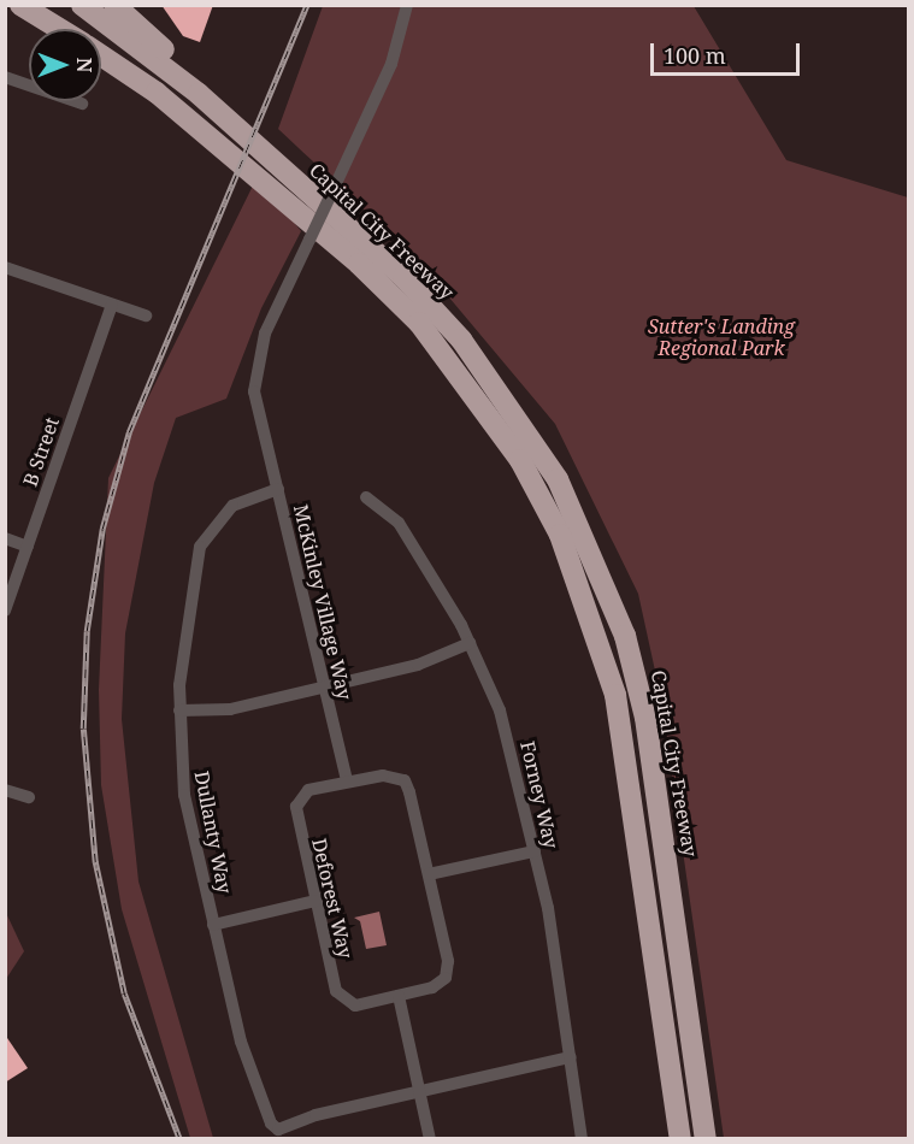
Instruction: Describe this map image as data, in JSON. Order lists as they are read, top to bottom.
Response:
{
  "streets": {
    "highway": ["Capital City Freeway"],
    "street": [
      "B Street",
      "McKinley Village Way",
      "Forney Way",
      "Dullanty Way",
      "Deforest Way"
    ]
  },
  "crossings": [
    ["McKinley Village Way", "Dullanty Way"],
    ["McKinley Village Way", "Deforest Way"],
    ["Forney Way", "Dullanty Way"]
  ],
  "parks": ["Sutter's Landing Regional Park"],
  "scale_bar": "100 m",
  "north": "right"
}
